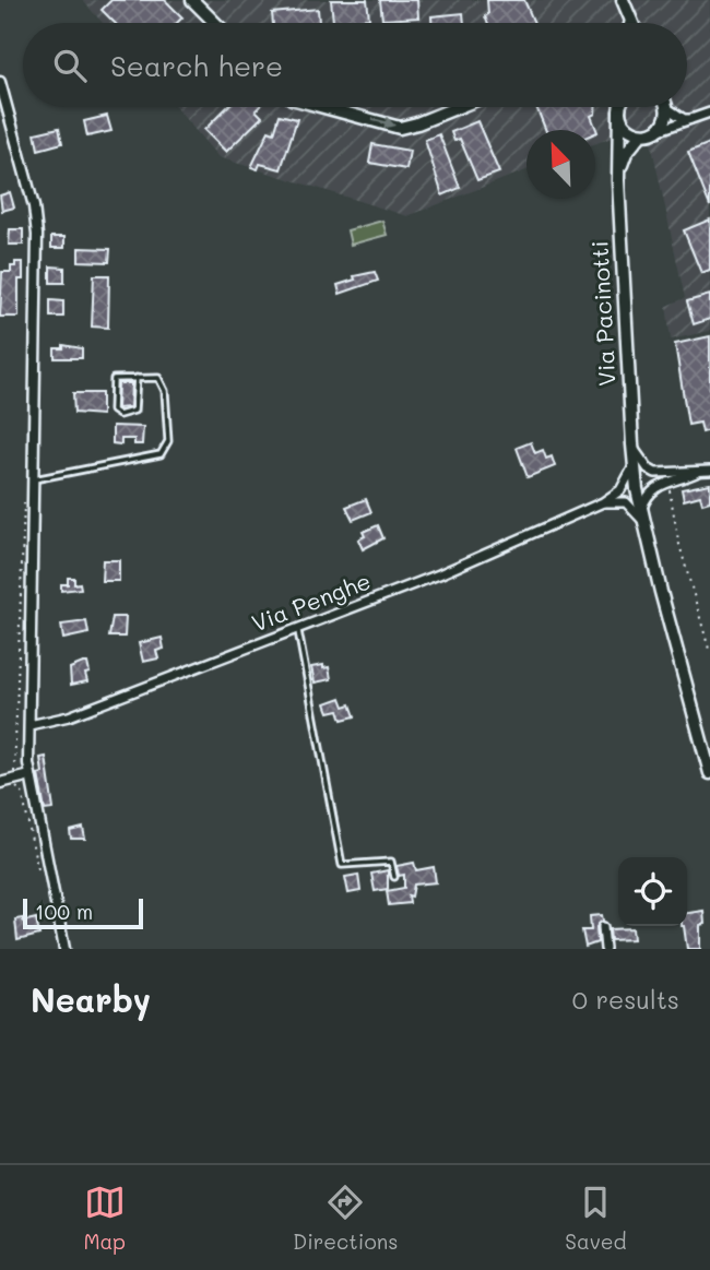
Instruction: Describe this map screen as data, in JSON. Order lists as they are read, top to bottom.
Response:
{
  "streets": {
    "main road": ["Via Pacinotti"],
    "street": ["Via Penghe"]
  },
  "crossings": [
    ["Via Pacinotti", "Via Penghe"]
  ],
  "scale_bar": "100 m",
  "north": "top left",
  "page": {
    "search": "Search here",
    "scale": "100 m",
    "heading": ["Nearby", "0 results"],
    "nav": ["Map", "Directions", "Saved"]
  }
}
